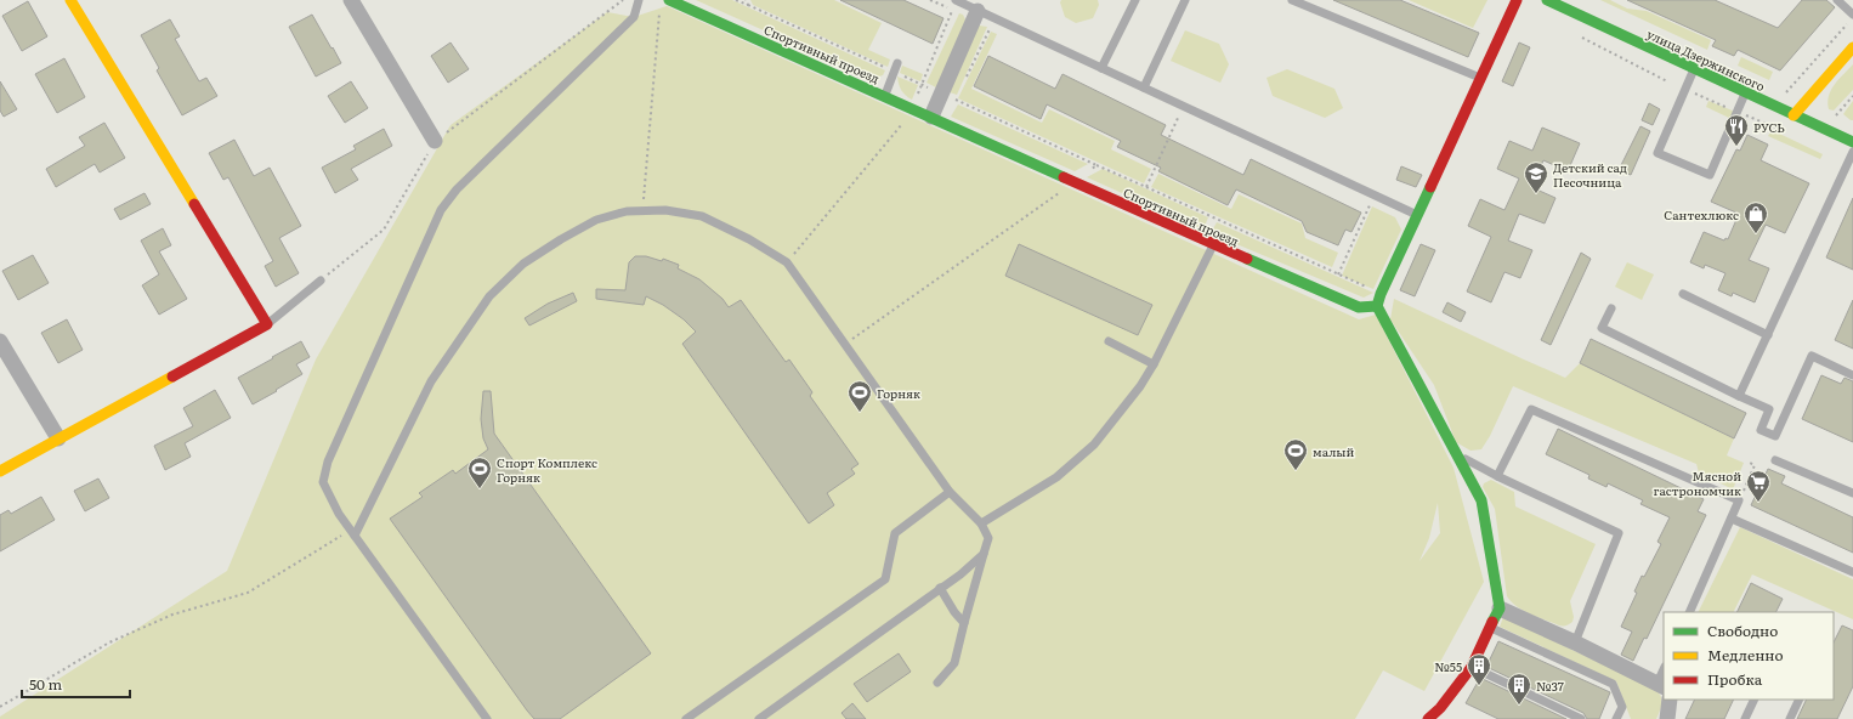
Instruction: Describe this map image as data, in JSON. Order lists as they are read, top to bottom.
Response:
{
  "streets": {
    "street": ["Спортивный проезд", "улица Дзержинского"]
  },
  "places": {
    "restaurant": ["РУСЬ"],
    "school or university": ["Детский сад Песочница"],
    "shop": ["Сантехлюкс"],
    "sports": ["Горняк", "малый", "Спорт Комплекс Горняк"],
    "supermarket": ["Мясной гастрономчик"],
    "building": ["№55", "№37"]
  },
  "legend": ["Свободно", "Медленно", "Пробка"],
  "scale_bar": "50 m"
}
